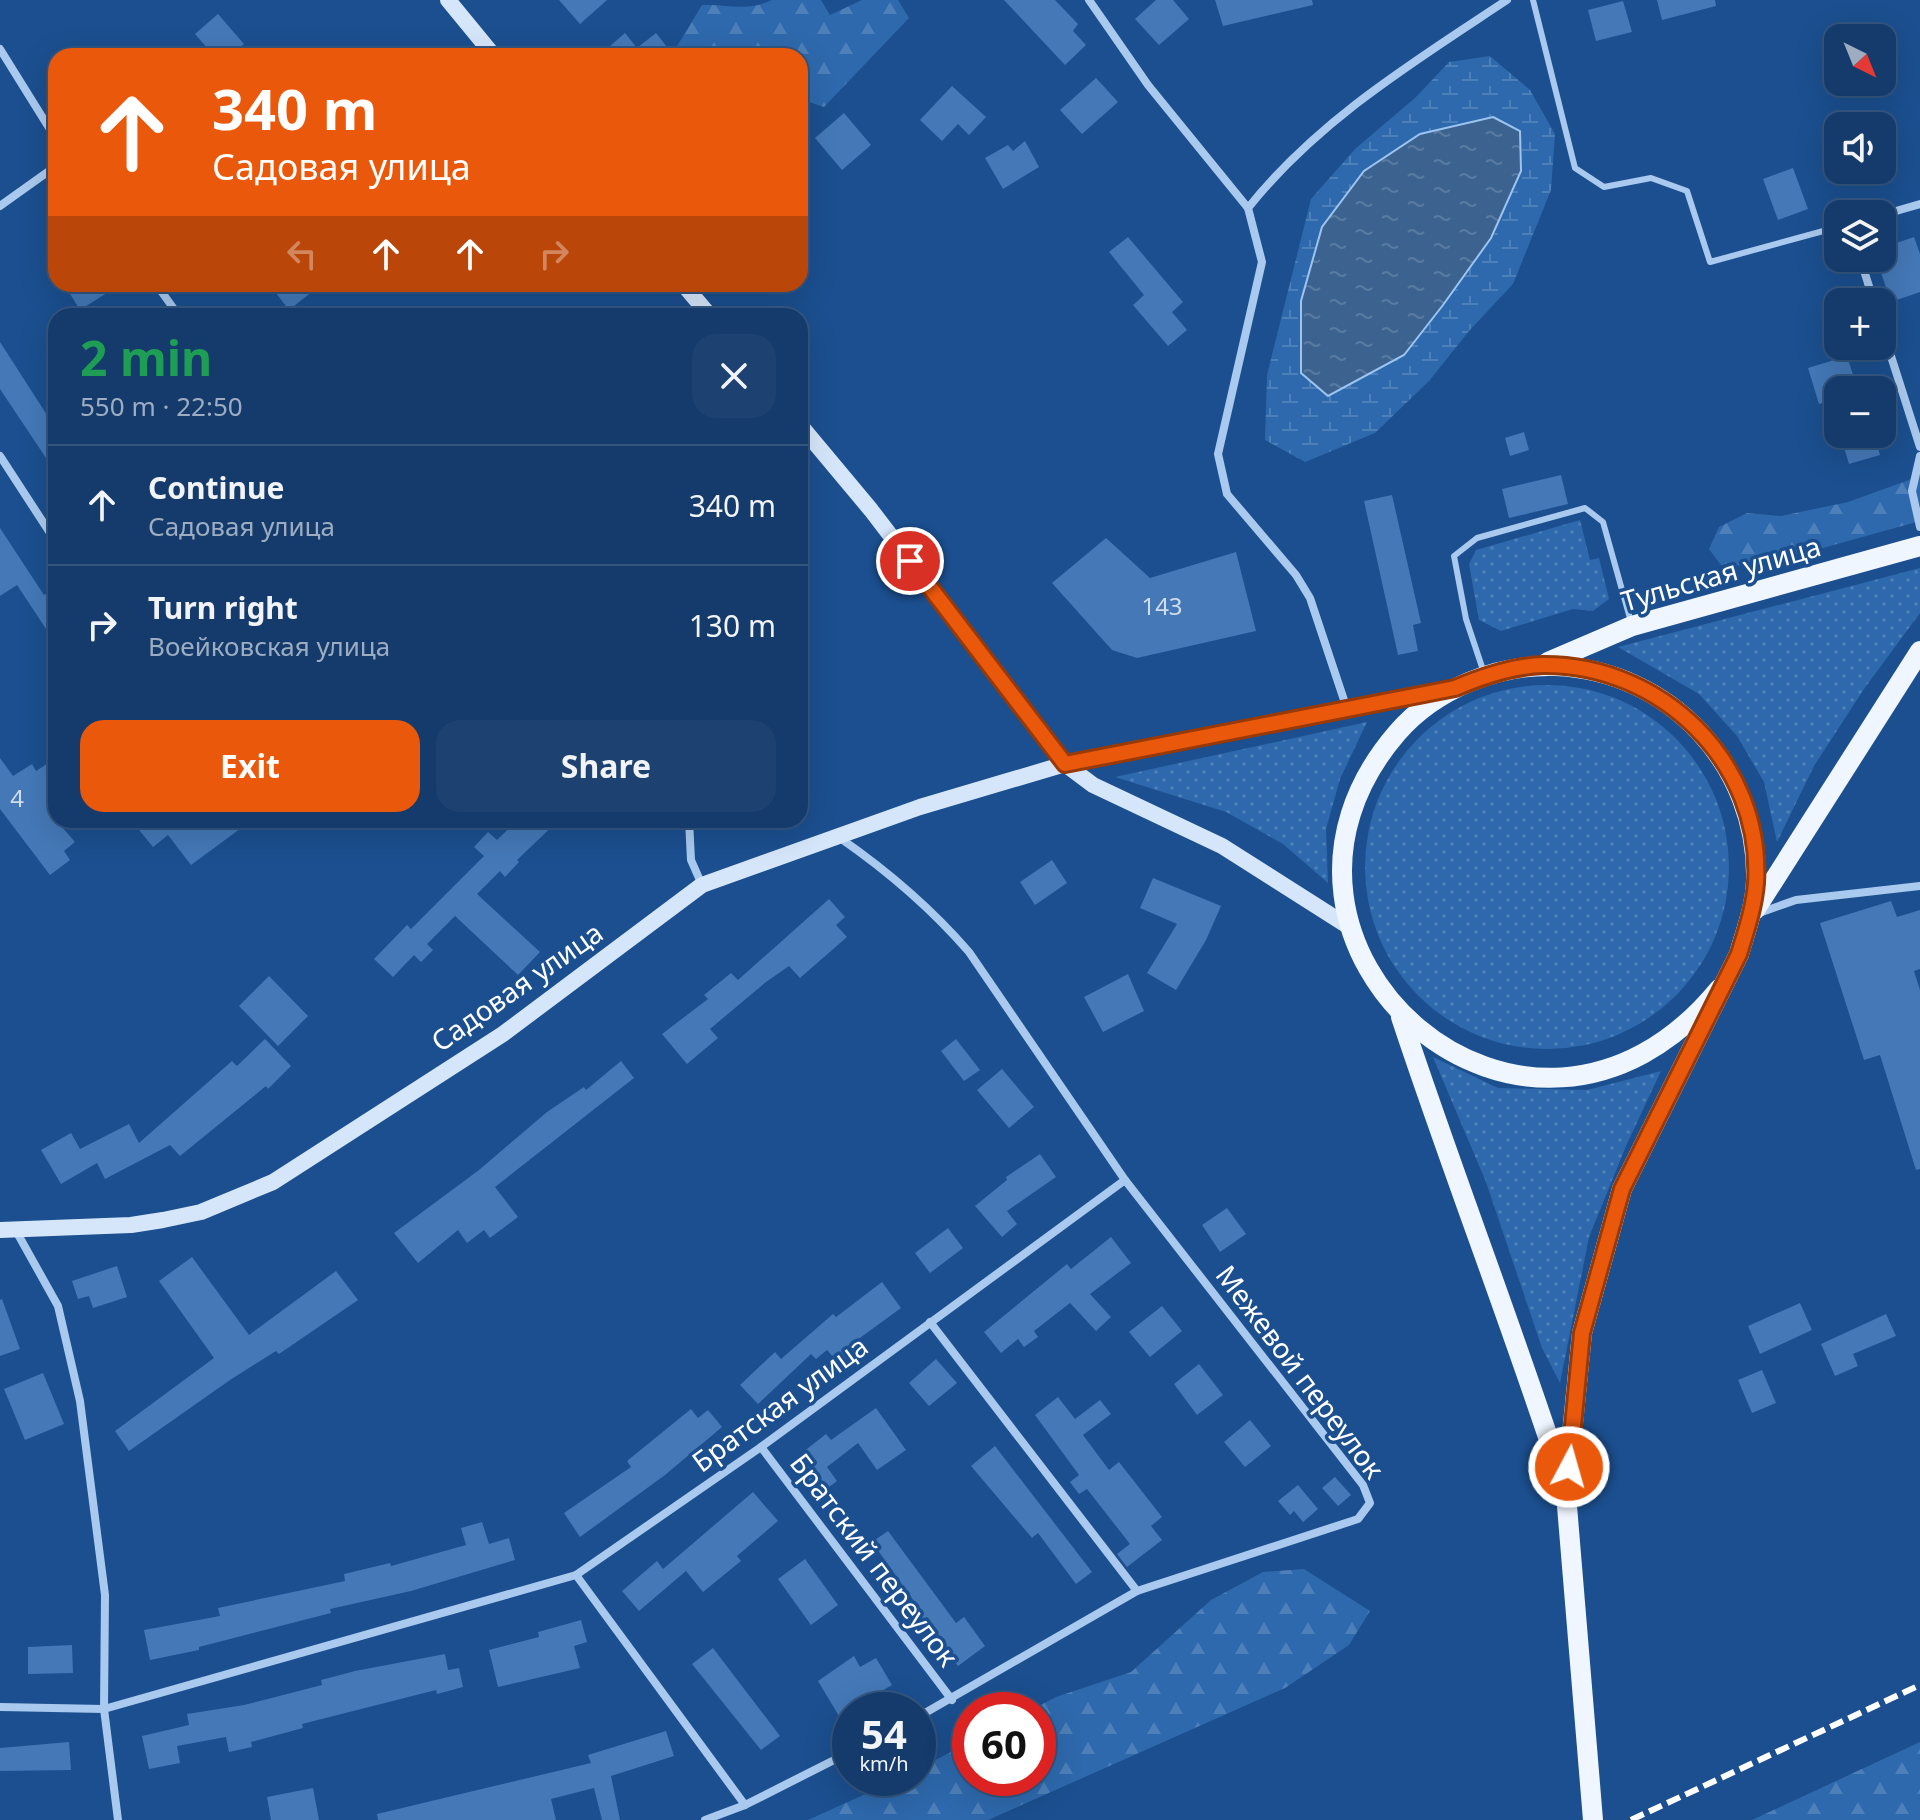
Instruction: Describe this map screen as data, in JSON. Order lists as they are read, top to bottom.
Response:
{
  "streets": {
    "main road": ["Тульская улица", "Садовая улица"],
    "street": ["Межевой переулок", "Братская улица", "Братский переулок"]
  },
  "crossings": [
    ["Межевой переулок", "Братская улица"],
    ["Братская улица", "Братский переулок"]
  ],
  "house_numbers": ["143", "4"],
  "north": "bottom right",
  "page": {
    "map_buttons": ["+", "−"],
    "turn": ["340 m", "Садовая улица"],
    "heading": ["2 min", "550 m · 22:50"],
    "list": [
      {
        "name": "Continue",
        "note": "Садовая улица",
        "value": "340 m"
      },
      {
        "name": "Turn right",
        "note": "Воейковская улица",
        "value": "130 m"
      }
    ],
    "buttons": ["Exit", "Share"],
    "speed": "54 km/h",
    "limit": "60"
  }
}
